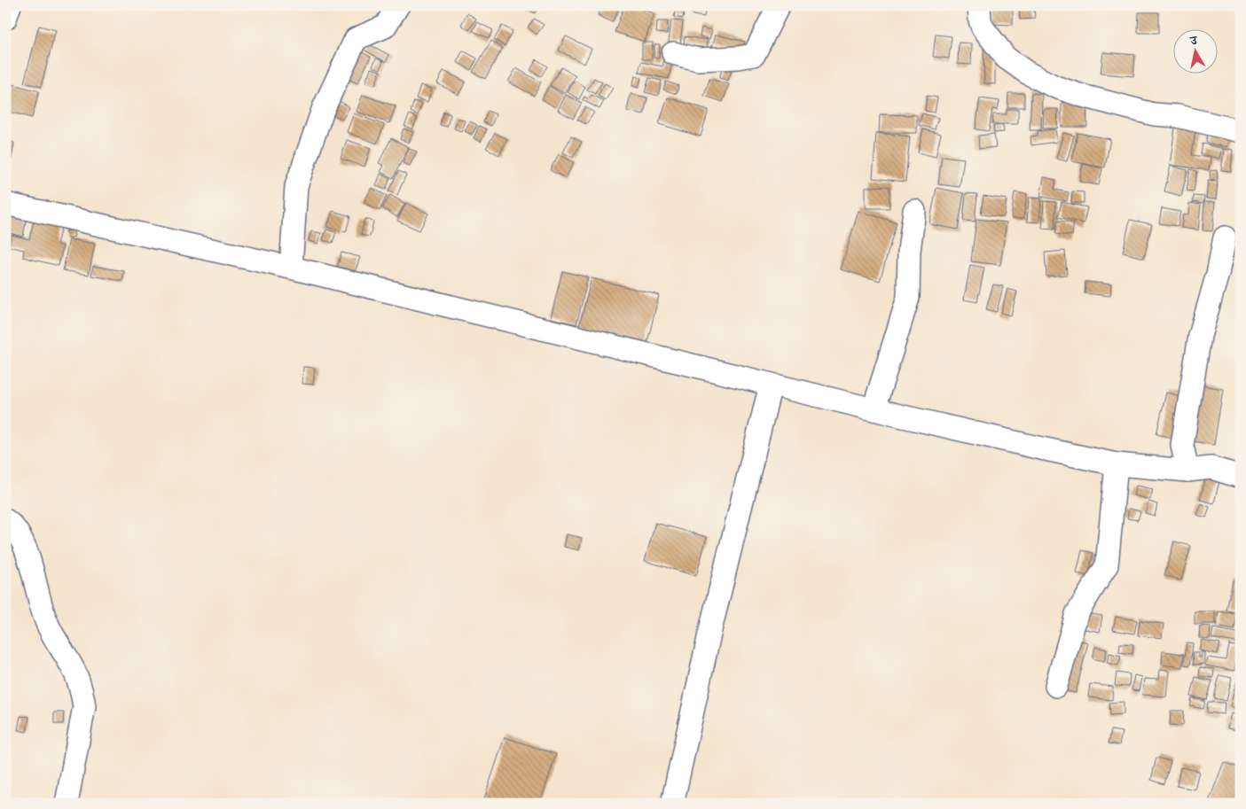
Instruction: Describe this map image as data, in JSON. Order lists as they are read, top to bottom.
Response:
{
  "north": "top"
}
